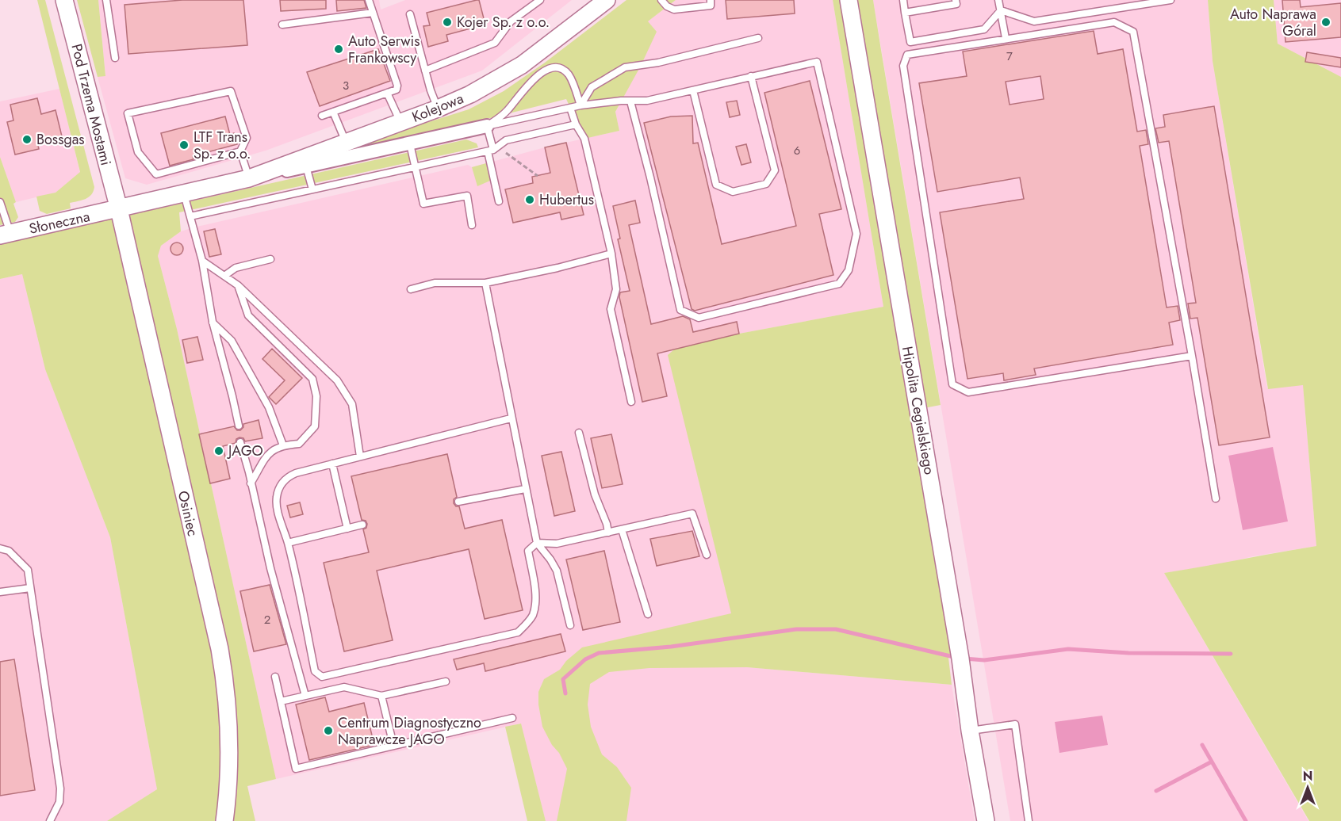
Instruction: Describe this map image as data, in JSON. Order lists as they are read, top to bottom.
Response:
{
  "streets": {
    "street": [
      "Pod Trzema Mostami",
      "Kolejowa",
      "Słoneczna",
      "Hipolita Cegielskiego",
      "Osiniec"
    ]
  },
  "crossings": [
    ["Pod Trzema Mostami", "Kolejowa"],
    ["Pod Trzema Mostami", "Słoneczna"],
    ["Pod Trzema Mostami", "Osiniec"],
    ["Kolejowa", "Słoneczna"],
    ["Kolejowa", "Osiniec"],
    ["Słoneczna", "Osiniec"]
  ],
  "places": [
    "Kojer Sp. z o.o.",
    "Auto Naprawa Góral",
    "Auto Serwis Frankowscy",
    "Bossgas",
    "LTF Trans Sp. z o.o.",
    "Hubertus",
    "JAGO",
    "Centrum Diagnostyczno Naprawcze JAGO"
  ],
  "house_numbers": [
    "7",
    "3",
    "6",
    "2"
  ],
  "north": "top"
}
